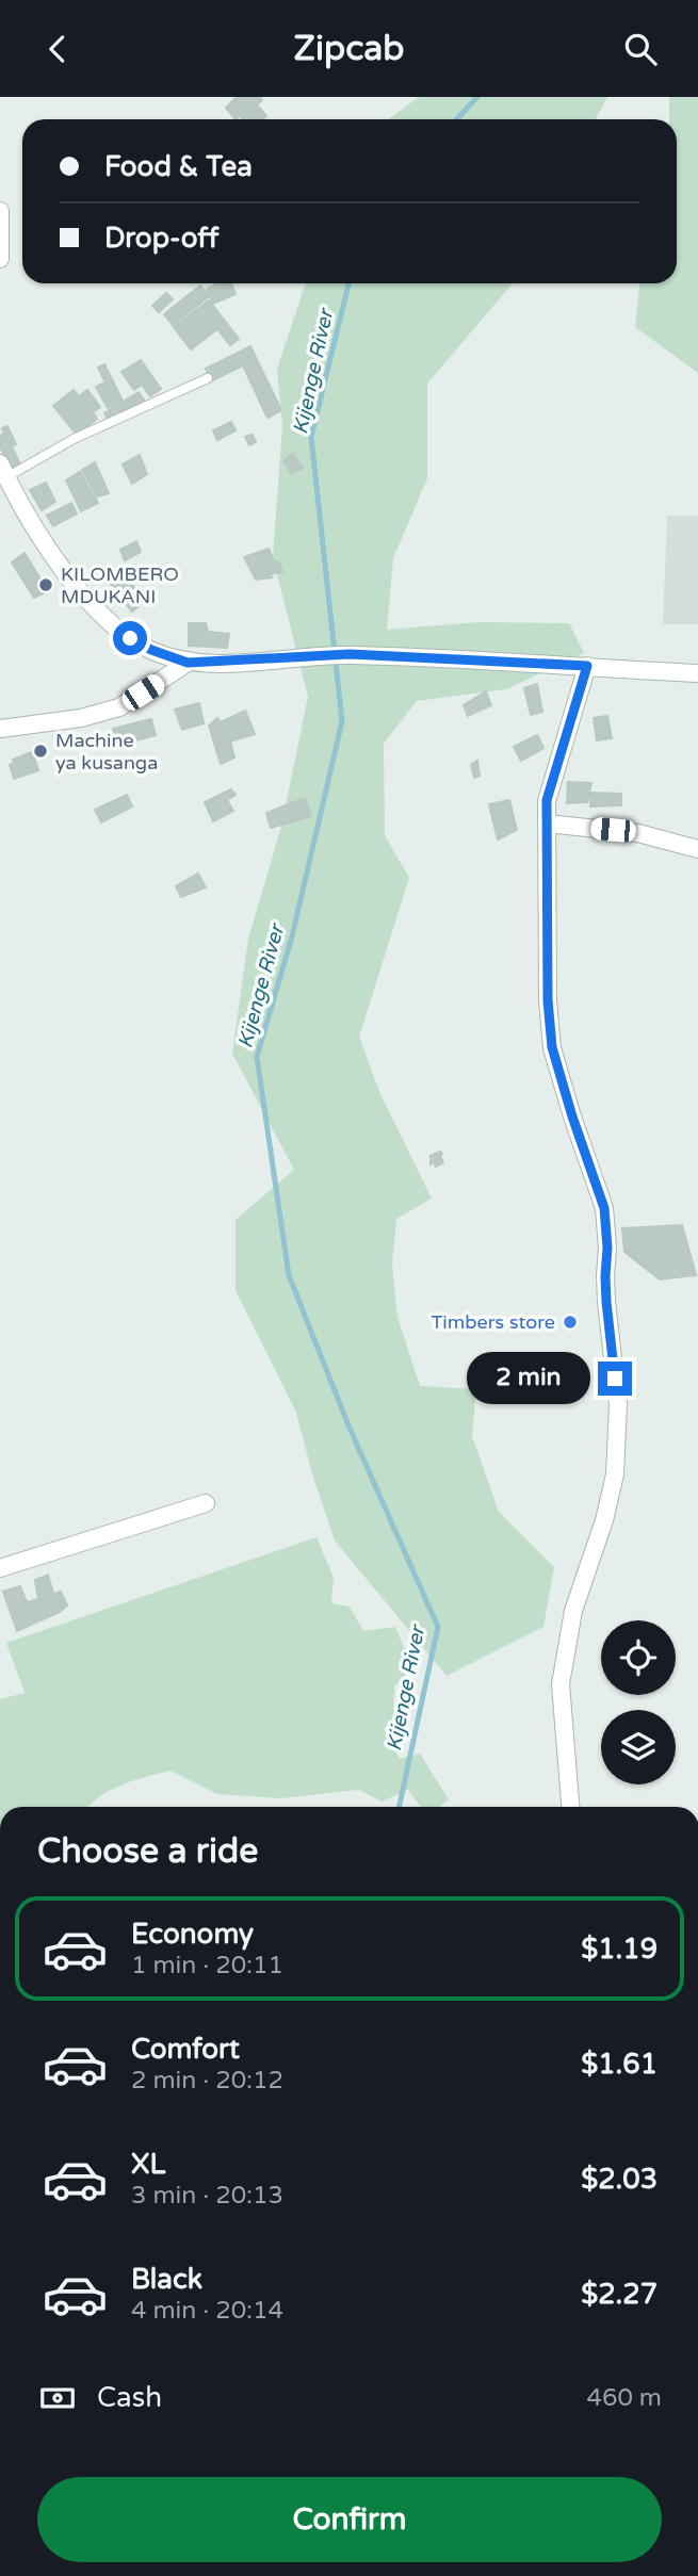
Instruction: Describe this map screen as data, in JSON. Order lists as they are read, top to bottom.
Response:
{
  "water": ["Kijenge River"],
  "places": ["KILOMBERO MDUKANI", "Machine ya kusanga", "Timbers store"],
  "page": {
    "header": "Zipcab",
    "banner": ["Food & Tea", "Drop-off"],
    "bubble": "2 min",
    "heading": "Choose a ride",
    "list": [
      {
        "name": "Economy",
        "note": "1 min · 20:11",
        "value": "$1.19"
      },
      {
        "name": "Comfort",
        "note": "2 min · 20:12",
        "value": "$1.61"
      },
      {
        "name": "XL",
        "note": "3 min · 20:13",
        "value": "$2.03"
      },
      {
        "name": "Black",
        "note": "4 min · 20:14",
        "value": "$2.27"
      }
    ],
    "pay": ["Cash", "460 m"],
    "buttons": "Confirm"
  }
}
